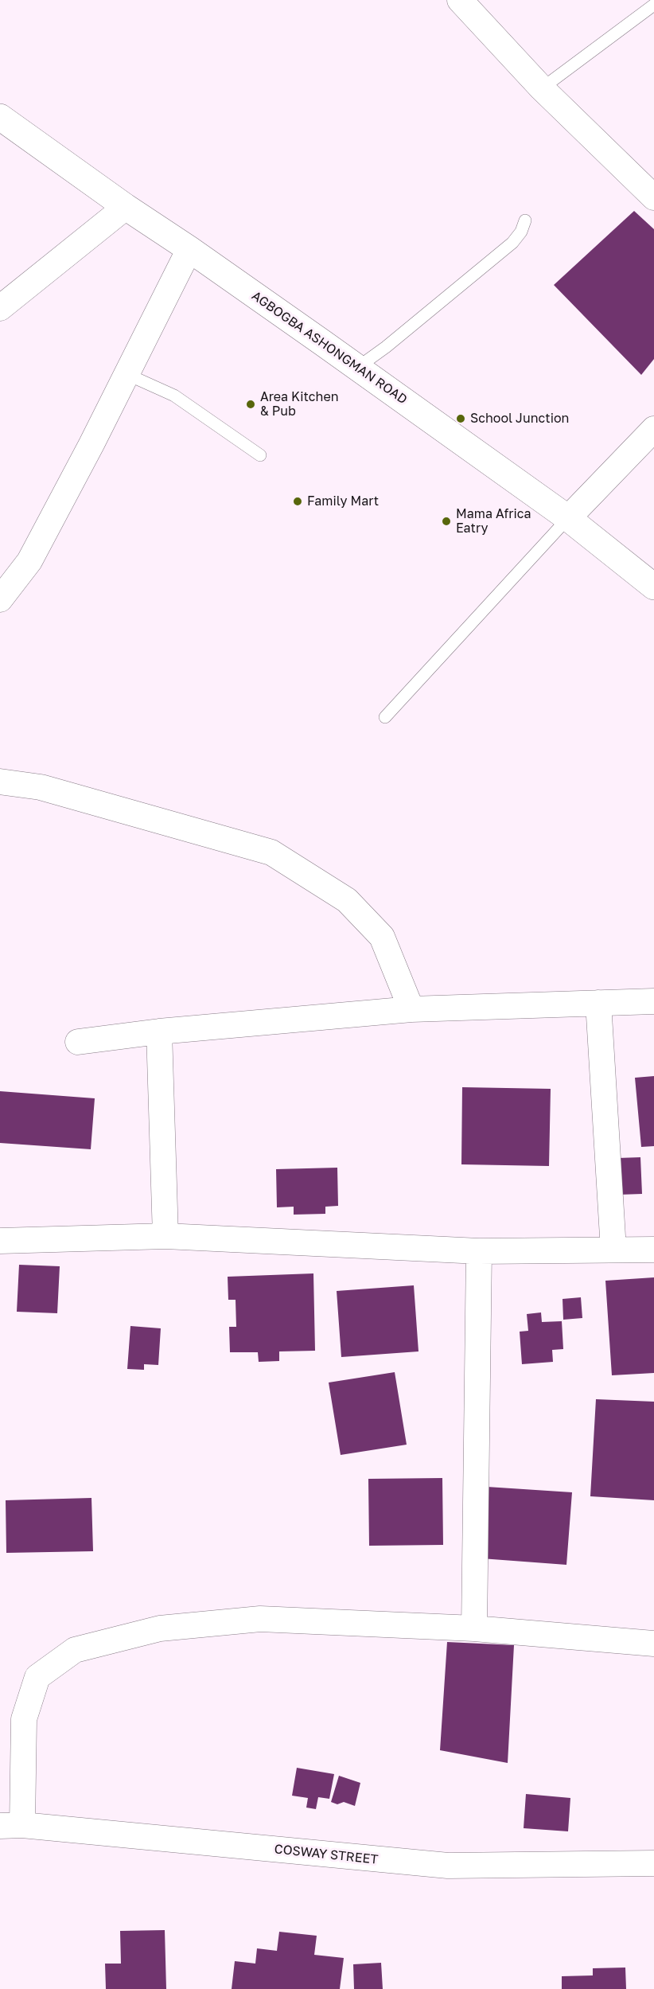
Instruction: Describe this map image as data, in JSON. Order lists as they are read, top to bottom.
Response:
{
  "streets": {
    "street": ["AGBOGBA ASHONGMAN ROAD", "COSWAY STREET"]
  },
  "places": [
    "Area Kitchen & Pub",
    "School Junction",
    "Family Mart",
    "Mama Africa Eatry"
  ]
}
